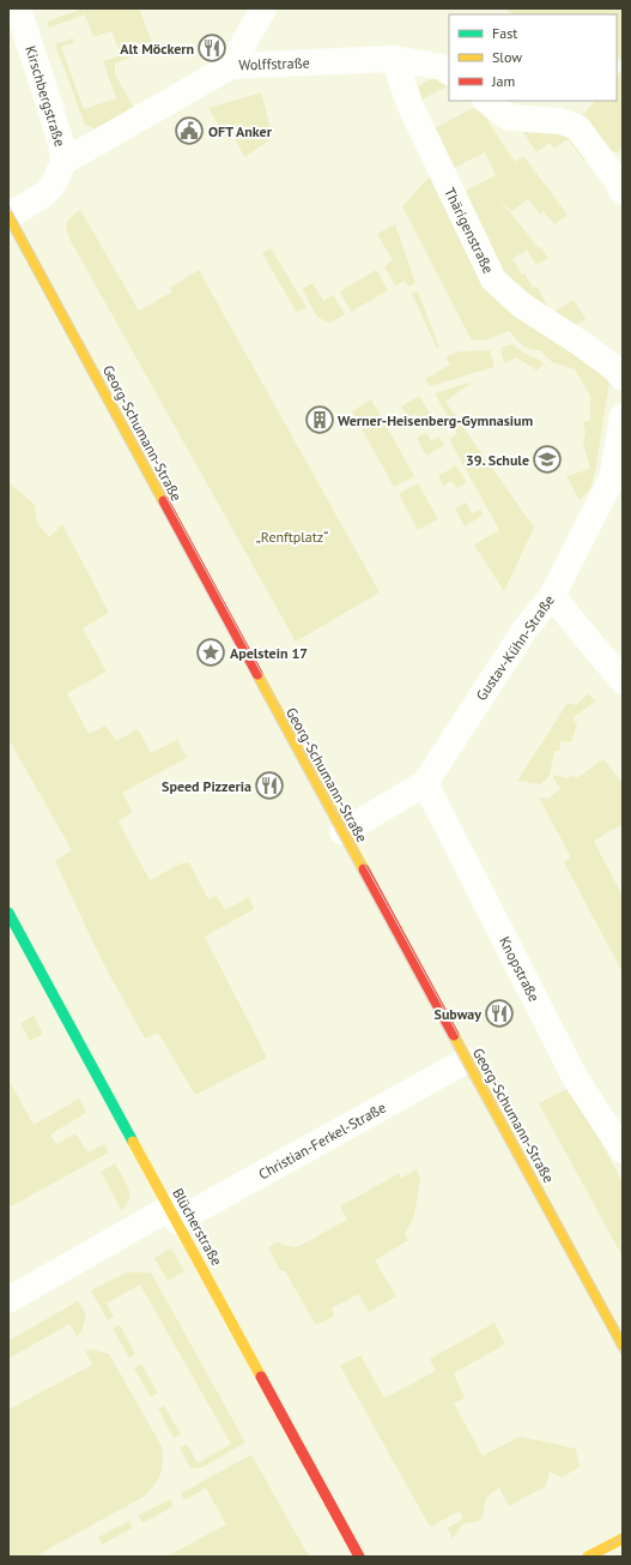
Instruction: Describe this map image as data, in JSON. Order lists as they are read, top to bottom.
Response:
{
  "streets": {
    "main road": ["Georg-Schumann-Straße", "Blücherstraße"],
    "street": [
      "Wolffstraße",
      "Kirschbergstraße",
      "Thärigenstraße",
      "Gustav-Kühn-Straße",
      "Knopstraße",
      "Christian-Ferkel-Straße"
    ]
  },
  "crossings": [
    ["Wolffstraße", "Kirschbergstraße"],
    ["Wolffstraße", "Thärigenstraße"],
    ["Kirschbergstraße", "Georg-Schumann-Straße"],
    ["Georg-Schumann-Straße", "Gustav-Kühn-Straße"],
    ["Georg-Schumann-Straße", "Christian-Ferkel-Straße"],
    ["Gustav-Kühn-Straße", "Knopstraße"],
    ["Christian-Ferkel-Straße", "Blücherstraße"]
  ],
  "parks": ["„Renftplatz“"],
  "places": {
    "restaurant": ["Alt Möckern", "Speed Pizzeria", "Subway"],
    "public building": ["OFT Anker"],
    "building": ["Werner-Heisenberg-Gymnasium"],
    "school or university": ["39. Schule"],
    "place": ["Apelstein 17"]
  },
  "legend": ["Fast", "Slow", "Jam"]
}
